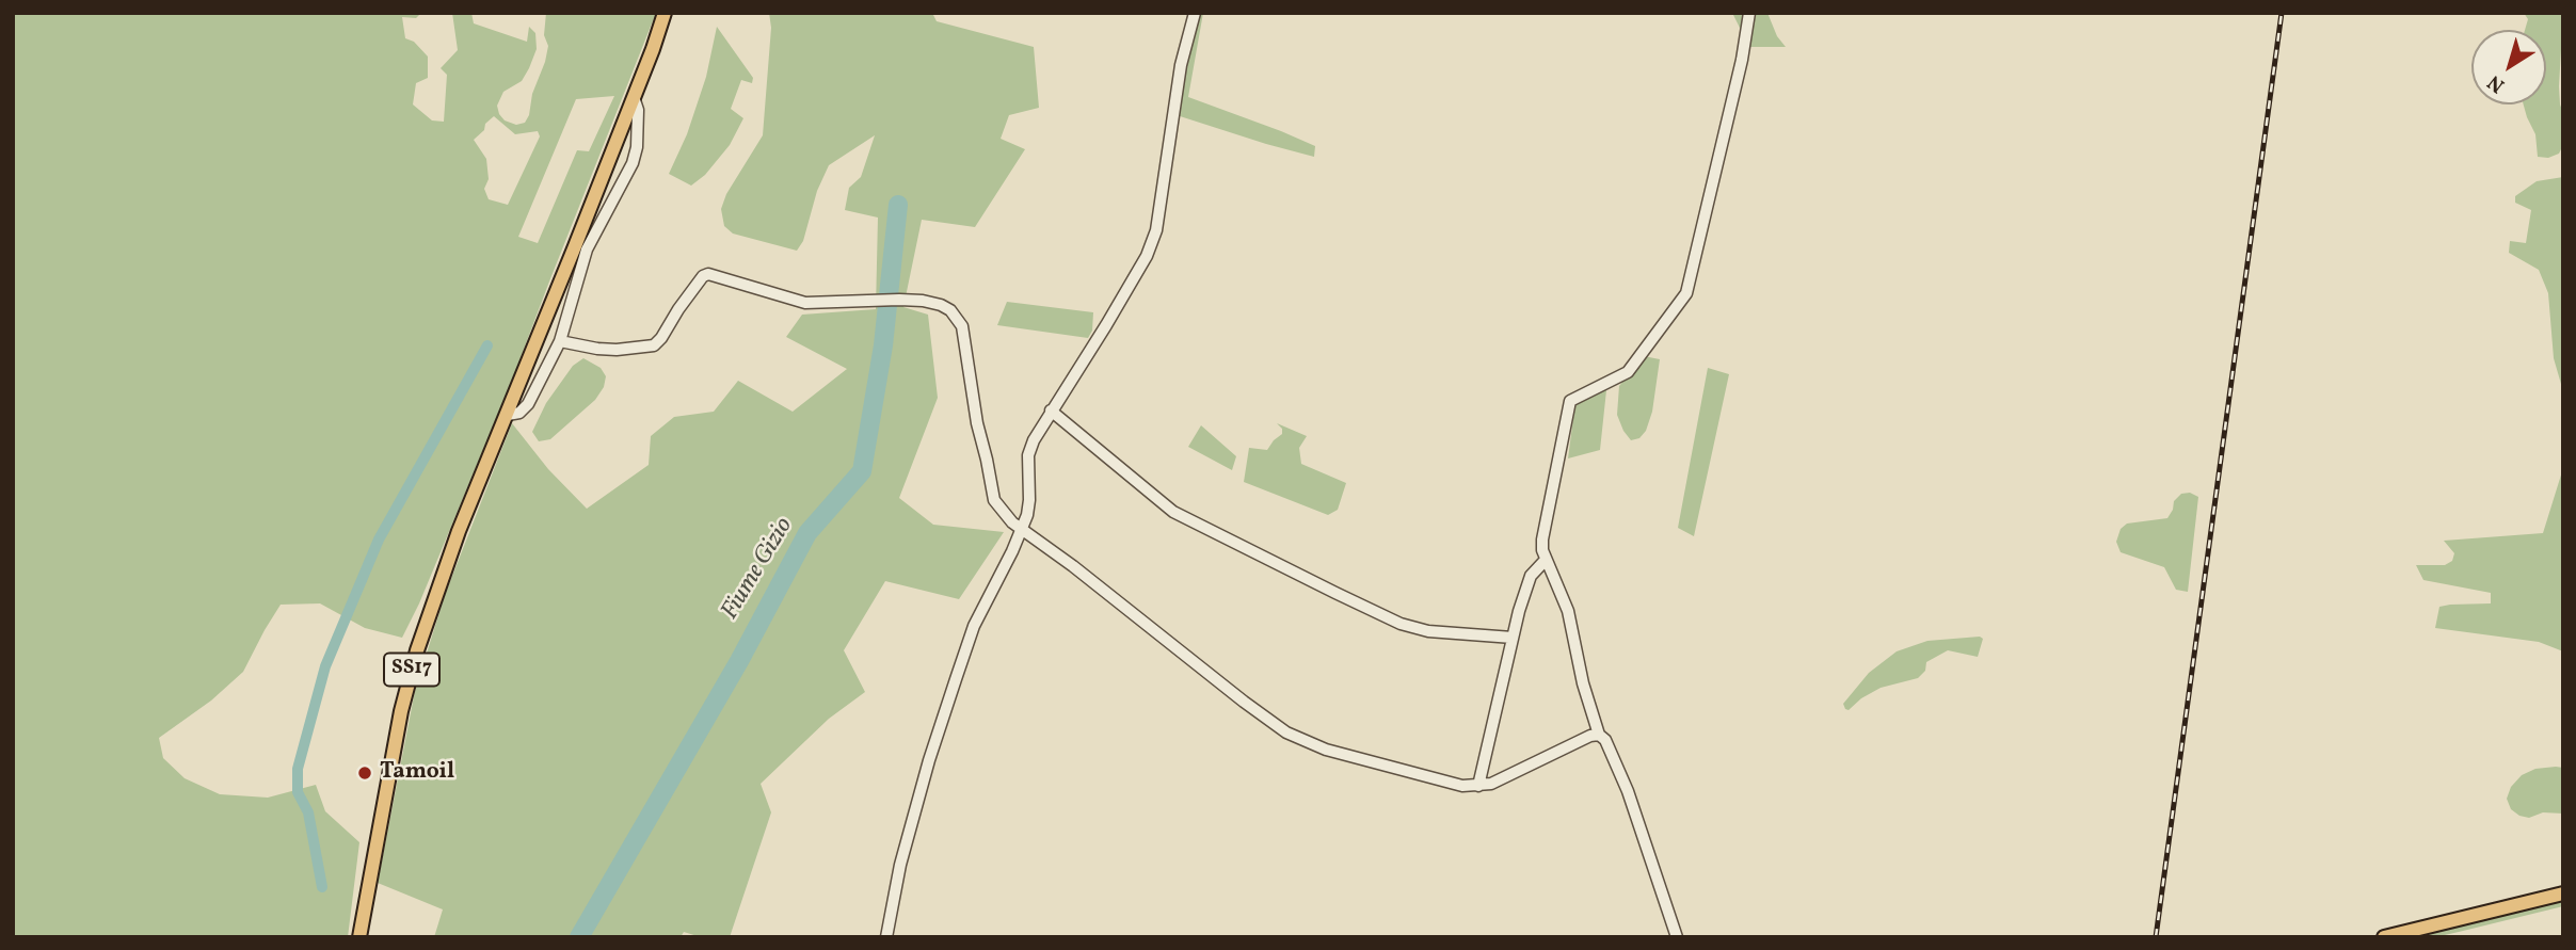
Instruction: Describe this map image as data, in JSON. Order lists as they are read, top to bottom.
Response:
{
  "streets": {
    "main road": ["SS17"]
  },
  "water": ["Fiume Gizio"],
  "places": ["Tamoil"],
  "north": "bottom left"
}
